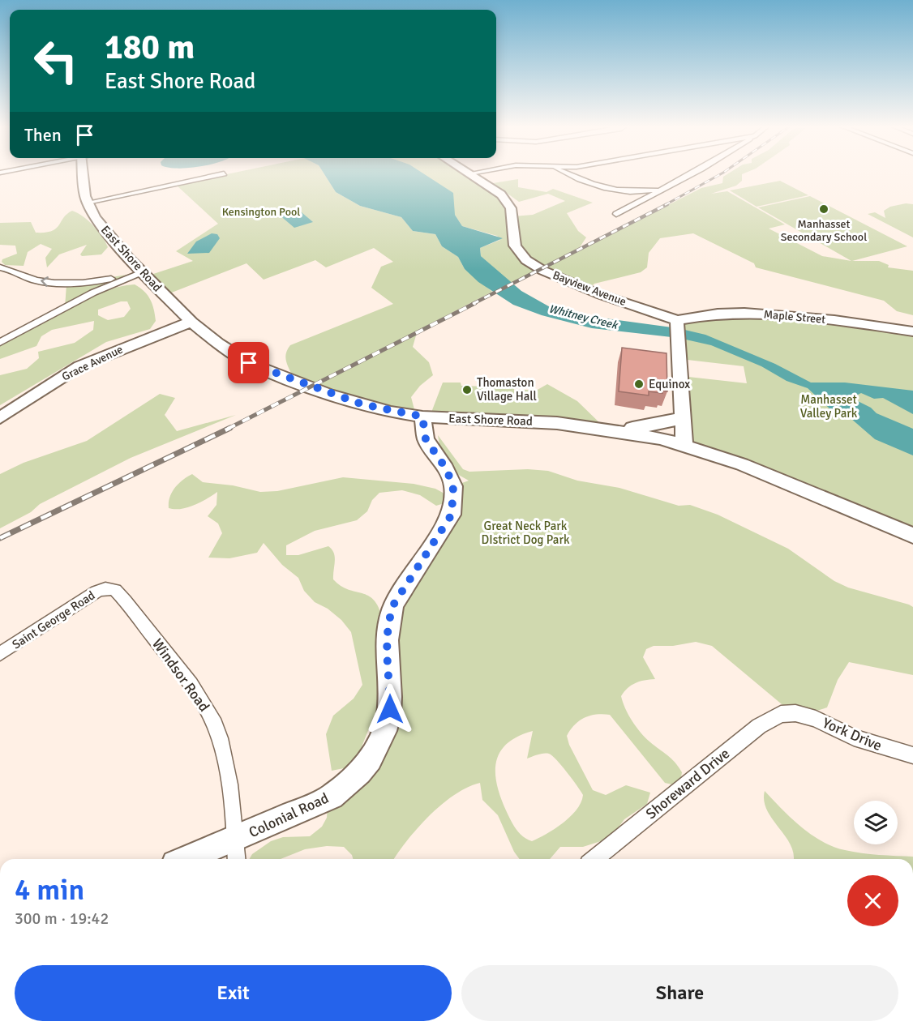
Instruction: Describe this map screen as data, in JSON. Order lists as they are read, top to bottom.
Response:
{
  "streets": {
    "street": [
      "East Shore Road",
      "Bayview Avenue",
      "Maple Street",
      "Grace Avenue",
      "Saint George Road",
      "Windsor Road",
      "York Drive",
      "Shoreward Drive",
      "Colonial Road"
    ]
  },
  "crossings": [
    ["East Shore Road", "Grace Avenue"],
    ["East Shore Road", "Colonial Road"],
    ["Bayview Avenue", "Maple Street"],
    ["Saint George Road", "Windsor Road"],
    ["Windsor Road", "Colonial Road"],
    ["York Drive", "Shoreward Drive"]
  ],
  "water": ["Whitney Creek"],
  "parks": ["Kensington Pool", "Manhasset Valley Park", "Great Neck Park DIstrict Dog Park"],
  "places": ["Manhasset Secondary School", "Equinox", "Thomaston Village Hall"],
  "page": {
    "turn": ["180 m", "East Shore Road"],
    "then": "Then",
    "heading": ["4 min", "300 m · 19:42"],
    "buttons": ["Exit", "Share"]
  }
}
